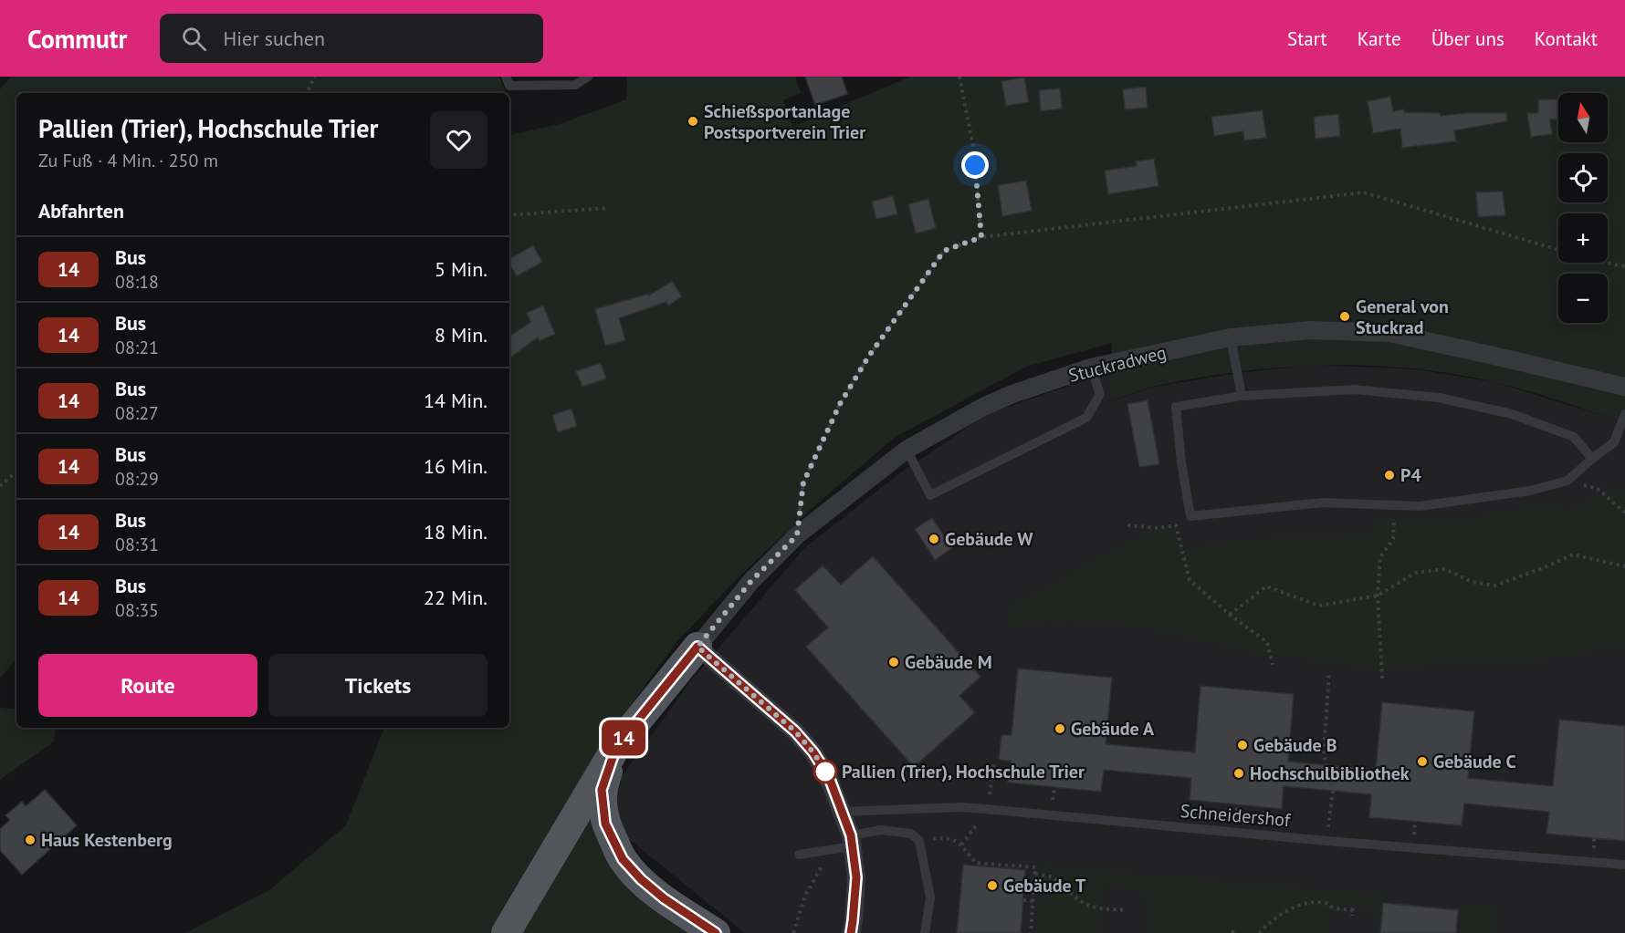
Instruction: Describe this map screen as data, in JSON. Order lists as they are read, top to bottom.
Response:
{
  "streets": {
    "street": ["Stuckradweg"],
    "lane": ["Schneidershof"]
  },
  "places": [
    "Schießsportanlage Postsportverein Trier",
    "General von Stuckrad",
    "P4",
    "Gebäude W",
    "Gebäude M",
    "Gebäude A",
    "Gebäude B",
    "Gebäude C",
    "Pallien (Trier), Hochschule Trier",
    "Hochschulbibliothek",
    "Haus Kestenberg",
    "Gebäude T"
  ],
  "lines": ["bus line 14"],
  "north": "top",
  "page": {
    "header": "Commutr",
    "search": "Hier suchen",
    "nav": [
      "Start",
      "Karte",
      "Über uns",
      "Kontakt"
    ],
    "on_map": "14",
    "map_buttons": ["+", "−"],
    "heading": [
      ["Pallien (Trier), Hochschule Trier", "Zu Fuß · 4 Min. · 250 m"],
      "Abfahrten"
    ],
    "list": [
      {
        "mark": "14",
        "name": "Bus",
        "note": "08:18",
        "value": "5 Min."
      },
      {
        "mark": "14",
        "name": "Bus",
        "note": "08:21",
        "value": "8 Min."
      },
      {
        "mark": "14",
        "name": "Bus",
        "note": "08:27",
        "value": "14 Min."
      },
      {
        "mark": "14",
        "name": "Bus",
        "note": "08:29",
        "value": "16 Min."
      },
      {
        "mark": "14",
        "name": "Bus",
        "note": "08:31",
        "value": "18 Min."
      },
      {
        "mark": "14",
        "name": "Bus",
        "note": "08:35",
        "value": "22 Min."
      }
    ],
    "buttons": ["Route", "Tickets"]
  }
}
